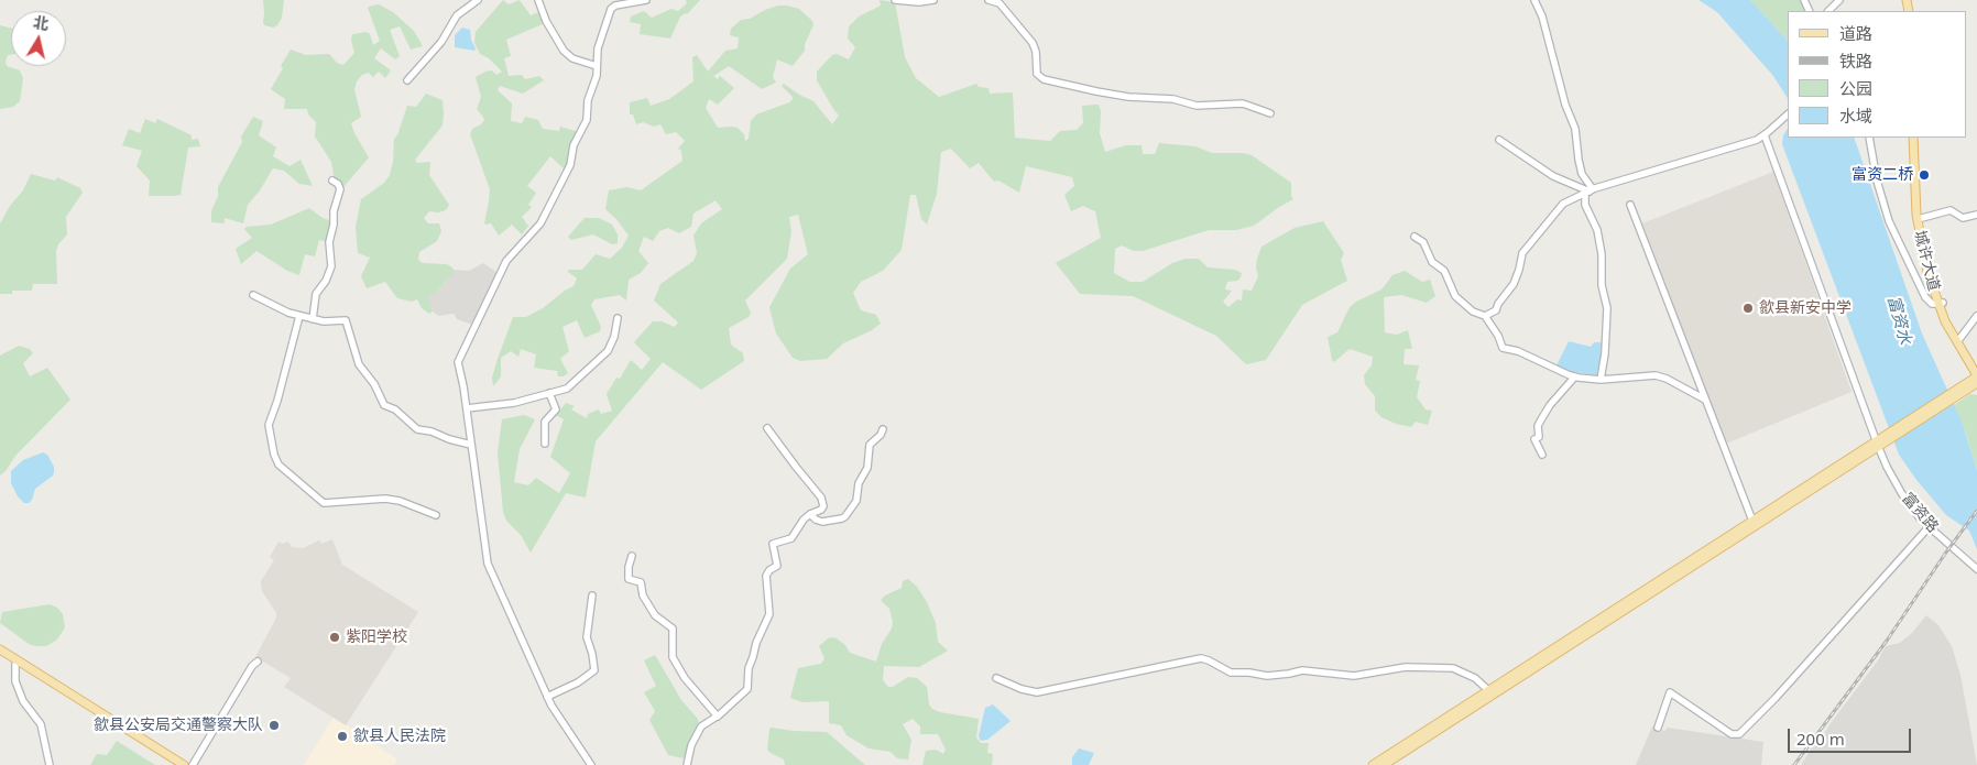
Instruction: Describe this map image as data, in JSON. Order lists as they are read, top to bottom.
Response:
{
  "streets": {
    "main road": ["城许大道"],
    "street": ["富资路"]
  },
  "water": ["富资水"],
  "places": [
    "富资二桥",
    "歙县新安中学",
    "紫阳学校",
    "歙县公安局交通警察大队",
    "歙县人民法院"
  ],
  "legend": [
    "道路",
    "铁路",
    "公园",
    "水域"
  ],
  "scale_bar": "200 m",
  "north": "top"
}
